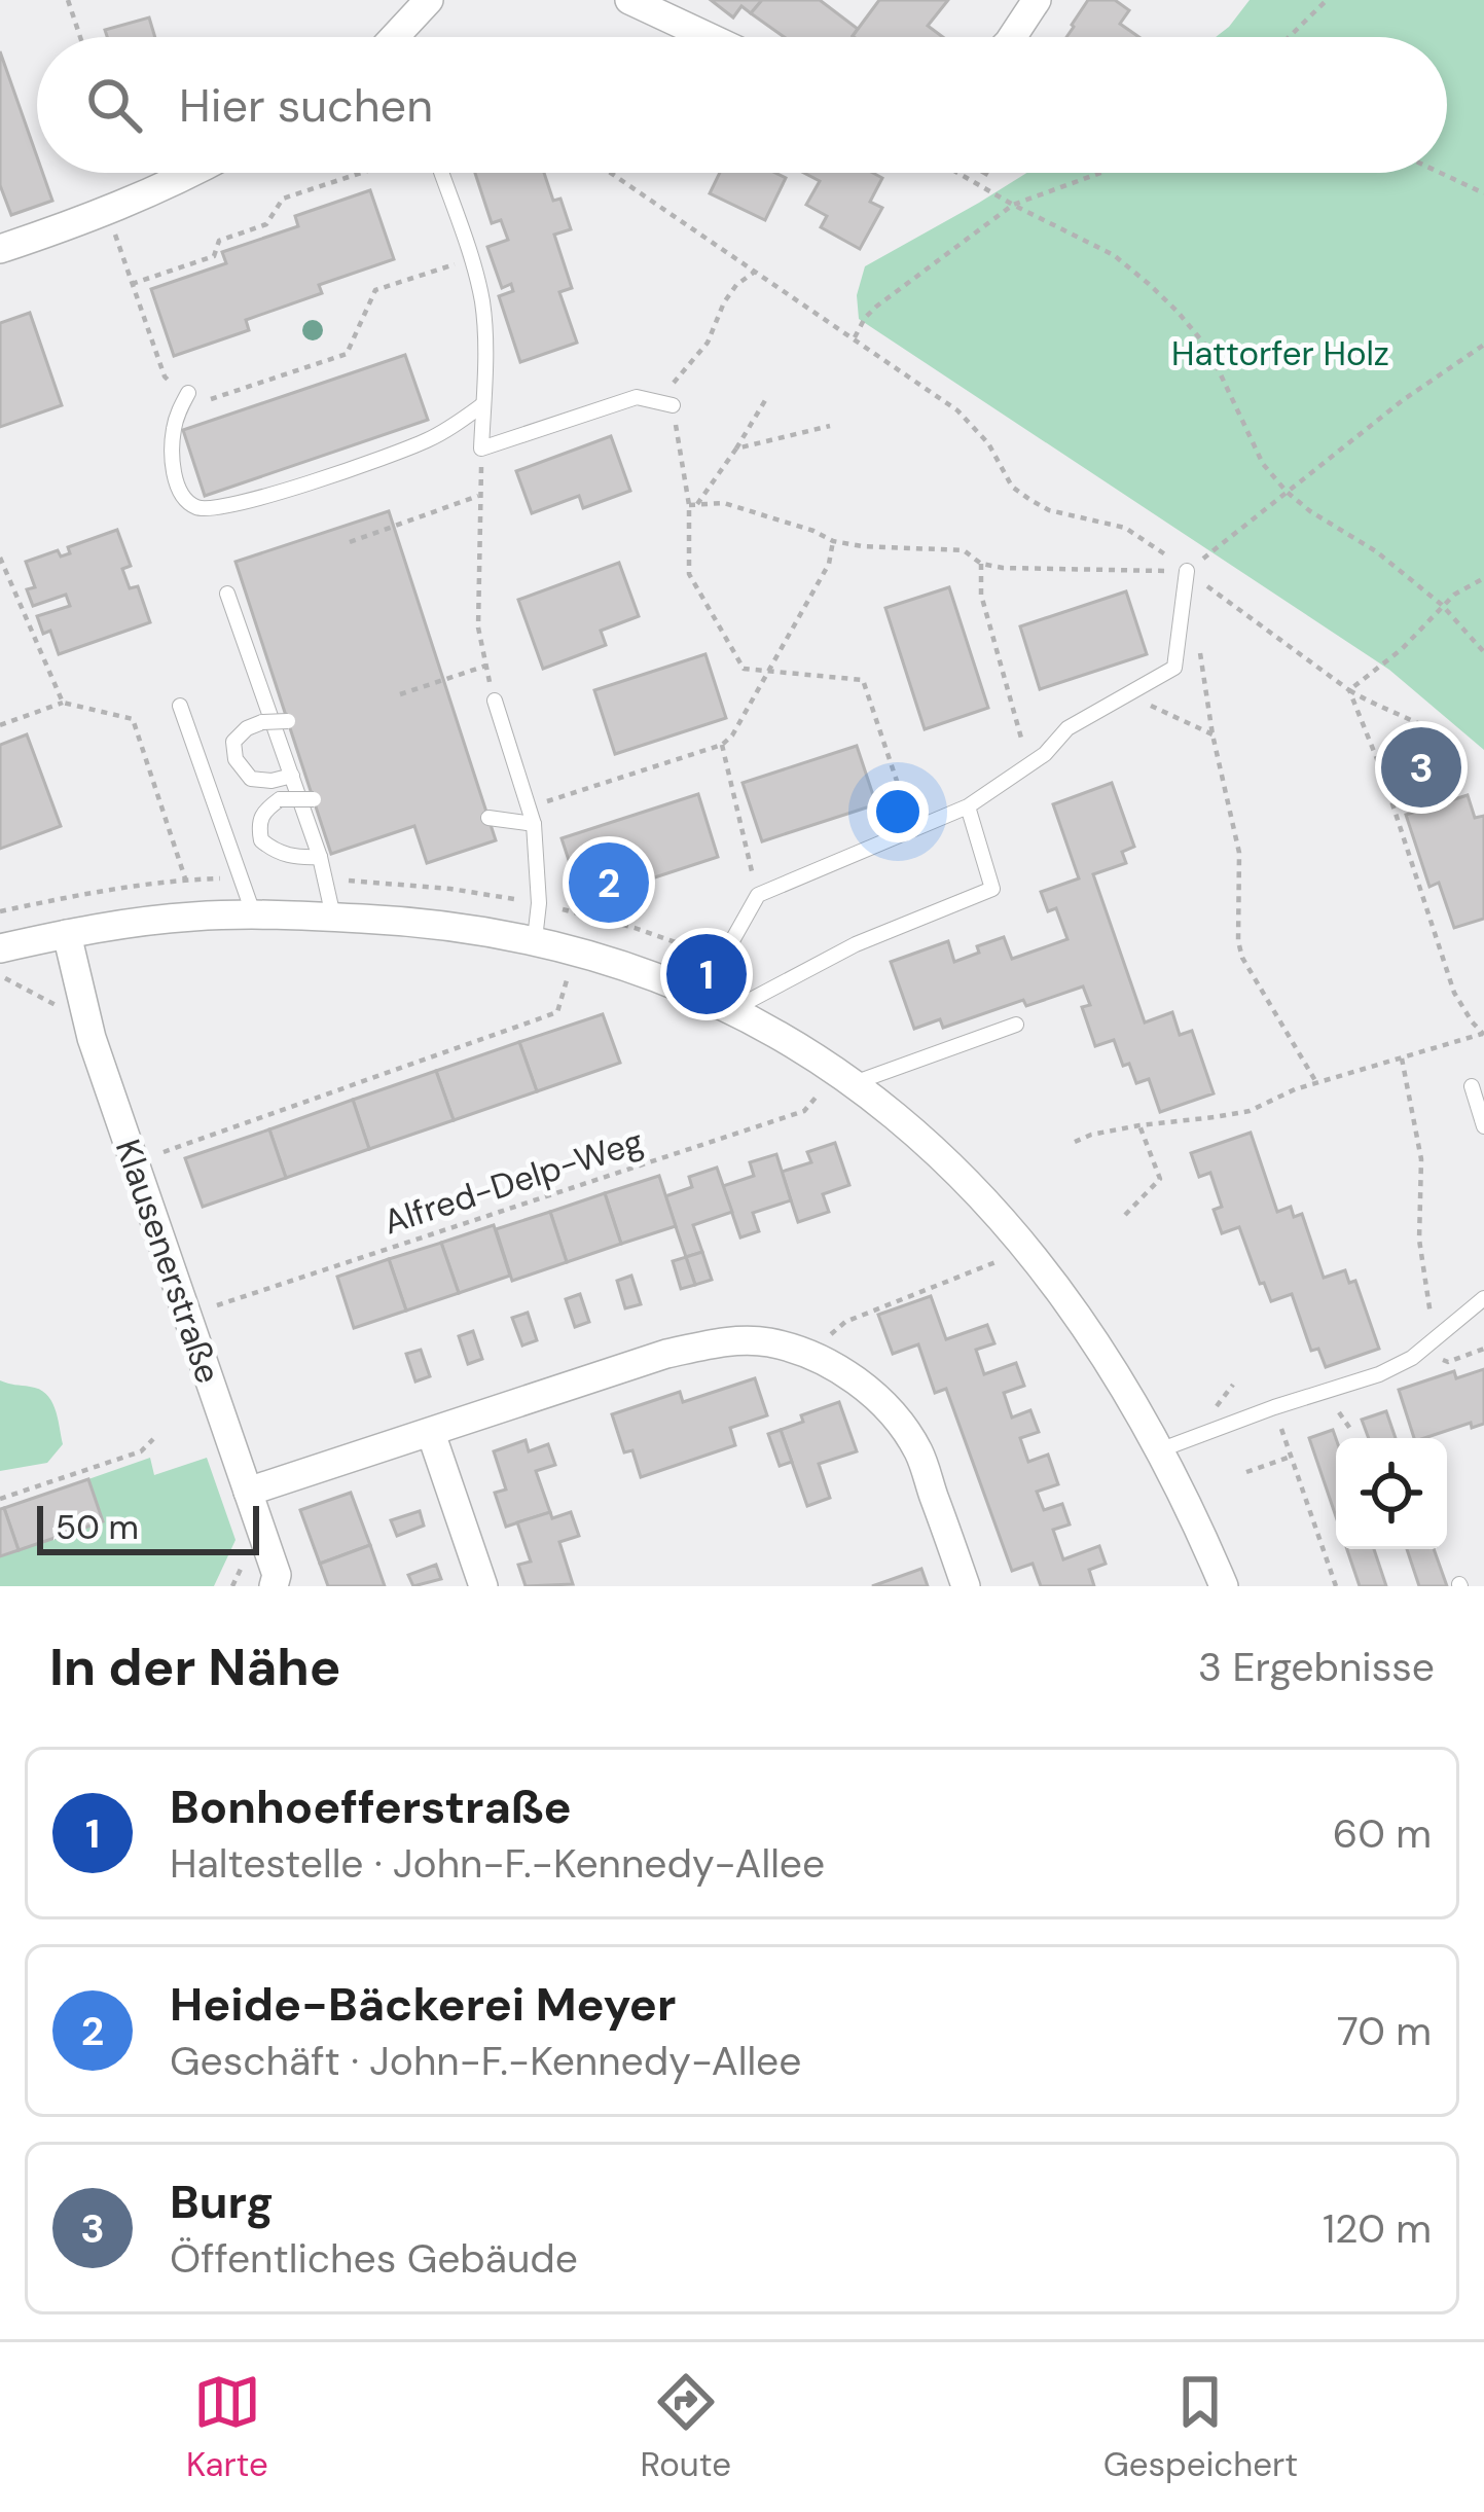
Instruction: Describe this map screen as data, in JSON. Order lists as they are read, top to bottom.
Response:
{
  "streets": {
    "street": ["Klausenerstraße"],
    "path": ["Alfred-Delp-Weg"]
  },
  "crossings": [
    ["Alfred-Delp-Weg", "Klausenerstraße"]
  ],
  "parks": ["Hattorfer Holz"],
  "scale_bar": "50 m",
  "page": {
    "search": "Hier suchen",
    "pins": ["3", "2", "1"],
    "scale": "50 m",
    "heading": ["In der Nähe", "3 Ergebnisse"],
    "list": [
      {
        "mark": "1",
        "name": "Bonhoefferstraße",
        "note": "Haltestelle · John-F.-Kennedy-Allee",
        "value": "60 m"
      },
      {
        "mark": "2",
        "name": "Heide-Bäckerei Meyer",
        "note": "Geschäft · John-F.-Kennedy-Allee",
        "value": "70 m"
      },
      {
        "mark": "3",
        "name": "Burg",
        "note": "Öffentliches Gebäude",
        "value": "120 m"
      }
    ],
    "nav": ["Karte", "Route", "Gespeichert"]
  }
}
